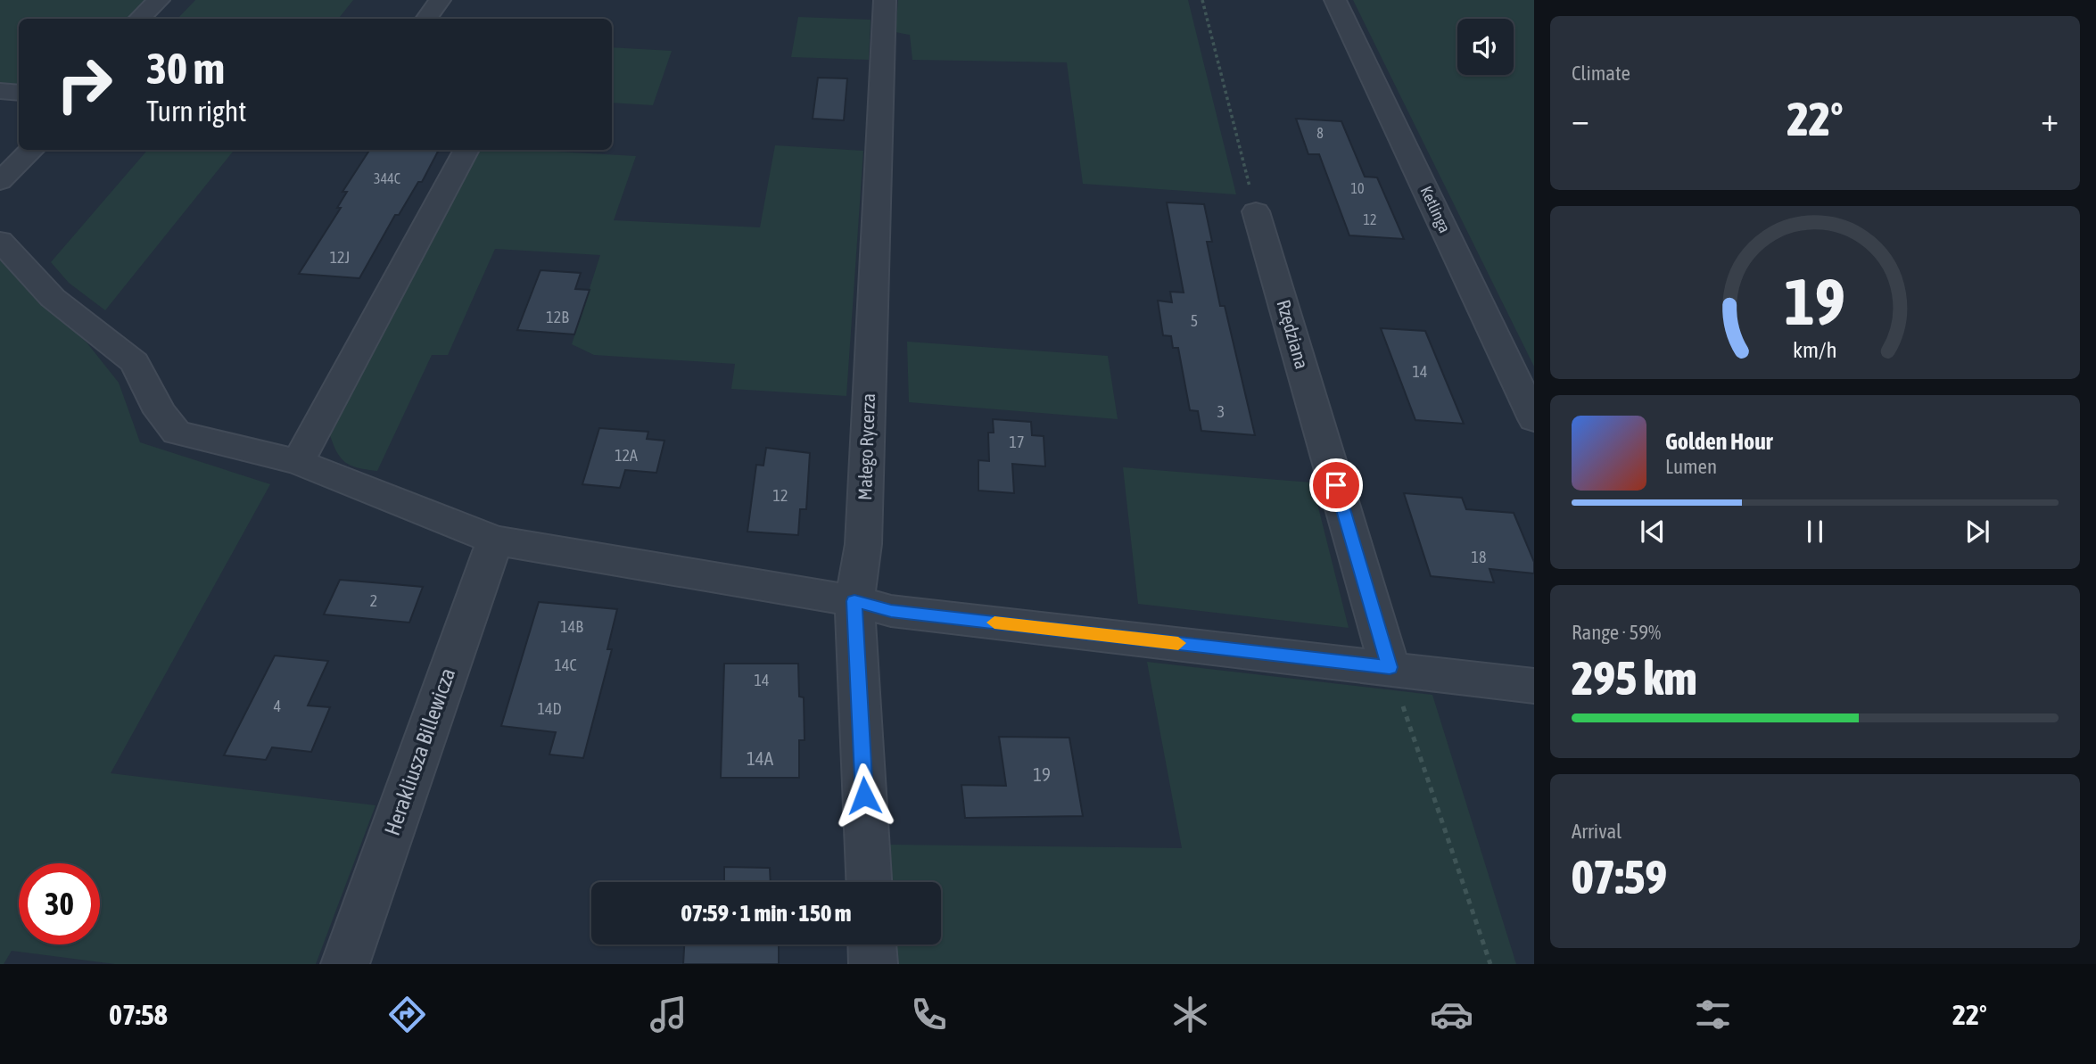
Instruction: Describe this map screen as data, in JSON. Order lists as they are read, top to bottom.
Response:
{
  "streets": {
    "street": [
      "Ketlinga",
      "Rzędziana",
      "Małego Rycerza",
      "Herakliusza Billewicza"
    ]
  },
  "house_numbers": [
    "8",
    "344C",
    "10",
    "12",
    "12J",
    "12B",
    "5",
    "14",
    "3",
    "17",
    "12A",
    "12",
    "18",
    "2",
    "14B",
    "14C",
    "14",
    "4",
    "14D",
    "14A",
    "19"
  ],
  "page": {
    "tile": [
      "Climate",
      ["Range · 59%", "295 km"],
      ["Arrival", "07:59"]
    ],
    "turn": ["30 m", "Turn right"],
    "heat": ["−", "22°", "+"],
    "song": ["Golden Hour", "Lumen"],
    "limit": "30",
    "trip": "07:59 · 1 min · 150 m",
    "tabs": ["07:58", "22°"],
    "gauge": ["19", "km/h"]
  }
}
